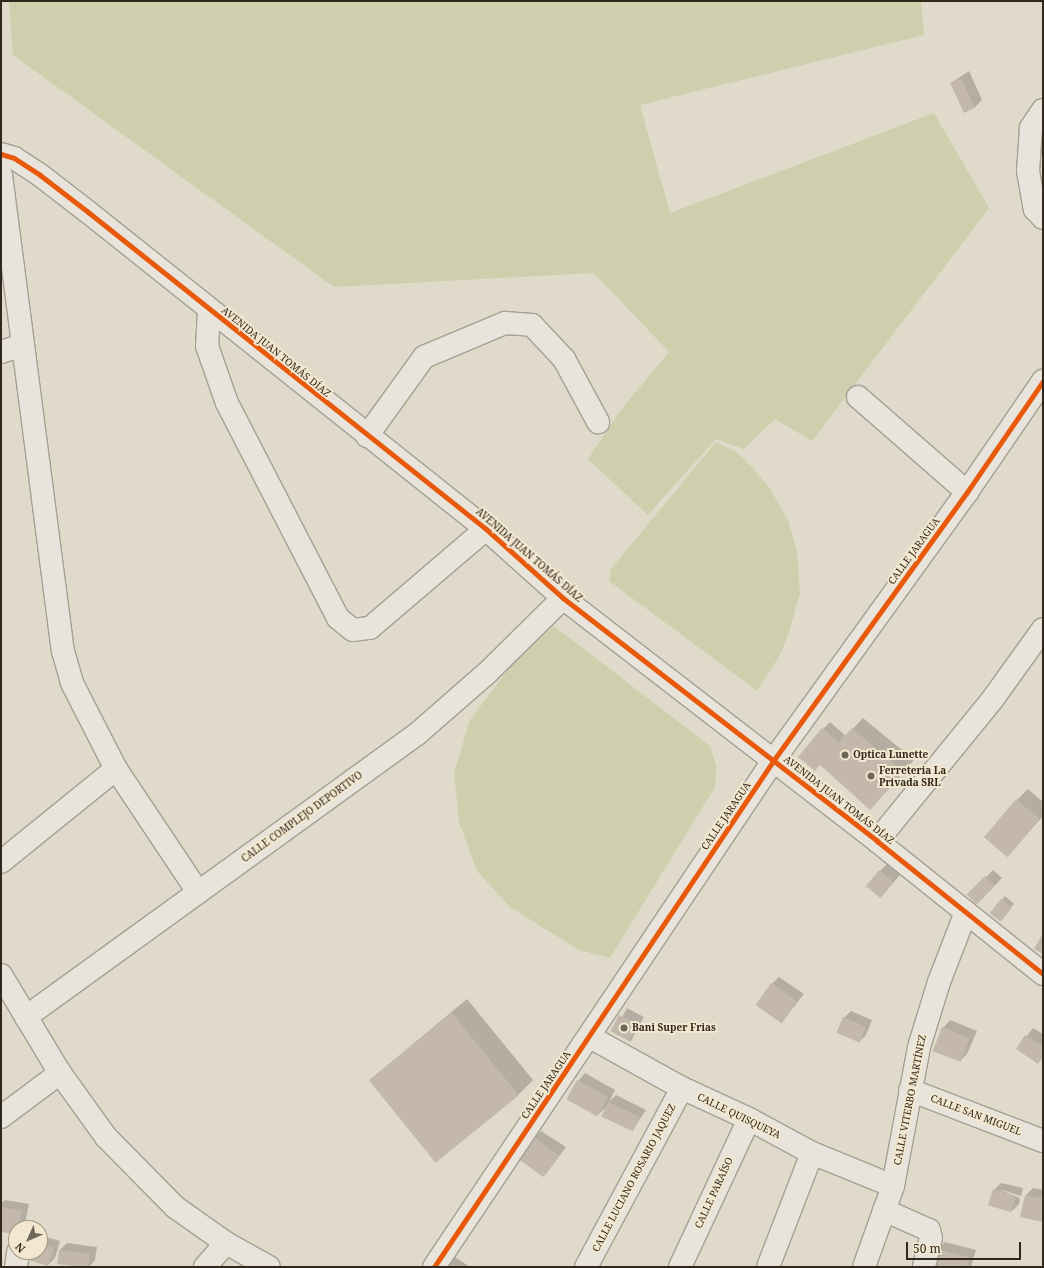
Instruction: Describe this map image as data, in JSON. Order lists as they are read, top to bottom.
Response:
{
  "streets": {
    "street": [
      "AVENIDA JUAN TOMÁS DÍAZ",
      "CALLE JARAGUA",
      "CALLE COMPLEJO DEPORTIVO",
      "CALLE VITERBO MARTÍNEZ",
      "CALLE SAN MIGUEL",
      "CALLE QUISQUEYA",
      "CALLE LUCIANO ROSARIO JAQUEZ",
      "CALLE PARAÍSO"
    ]
  },
  "crossings": [
    ["AVENIDA JUAN TOMÁS DÍAZ", "CALLE JARAGUA"],
    ["AVENIDA JUAN TOMÁS DÍAZ", "CALLE COMPLEJO DEPORTIVO"],
    ["AVENIDA JUAN TOMÁS DÍAZ", "CALLE VITERBO MARTÍNEZ"],
    ["CALLE JARAGUA", "CALLE QUISQUEYA"],
    ["CALLE VITERBO MARTÍNEZ", "CALLE SAN MIGUEL"],
    ["CALLE VITERBO MARTÍNEZ", "CALLE QUISQUEYA"],
    ["CALLE QUISQUEYA", "CALLE LUCIANO ROSARIO JAQUEZ"],
    ["CALLE QUISQUEYA", "CALLE PARAÍSO"]
  ],
  "places": ["Optica Lunette", "Ferreteria La Privada SRL", "Bani Super Frias"],
  "scale_bar": "50 m",
  "north": "bottom left"
}
